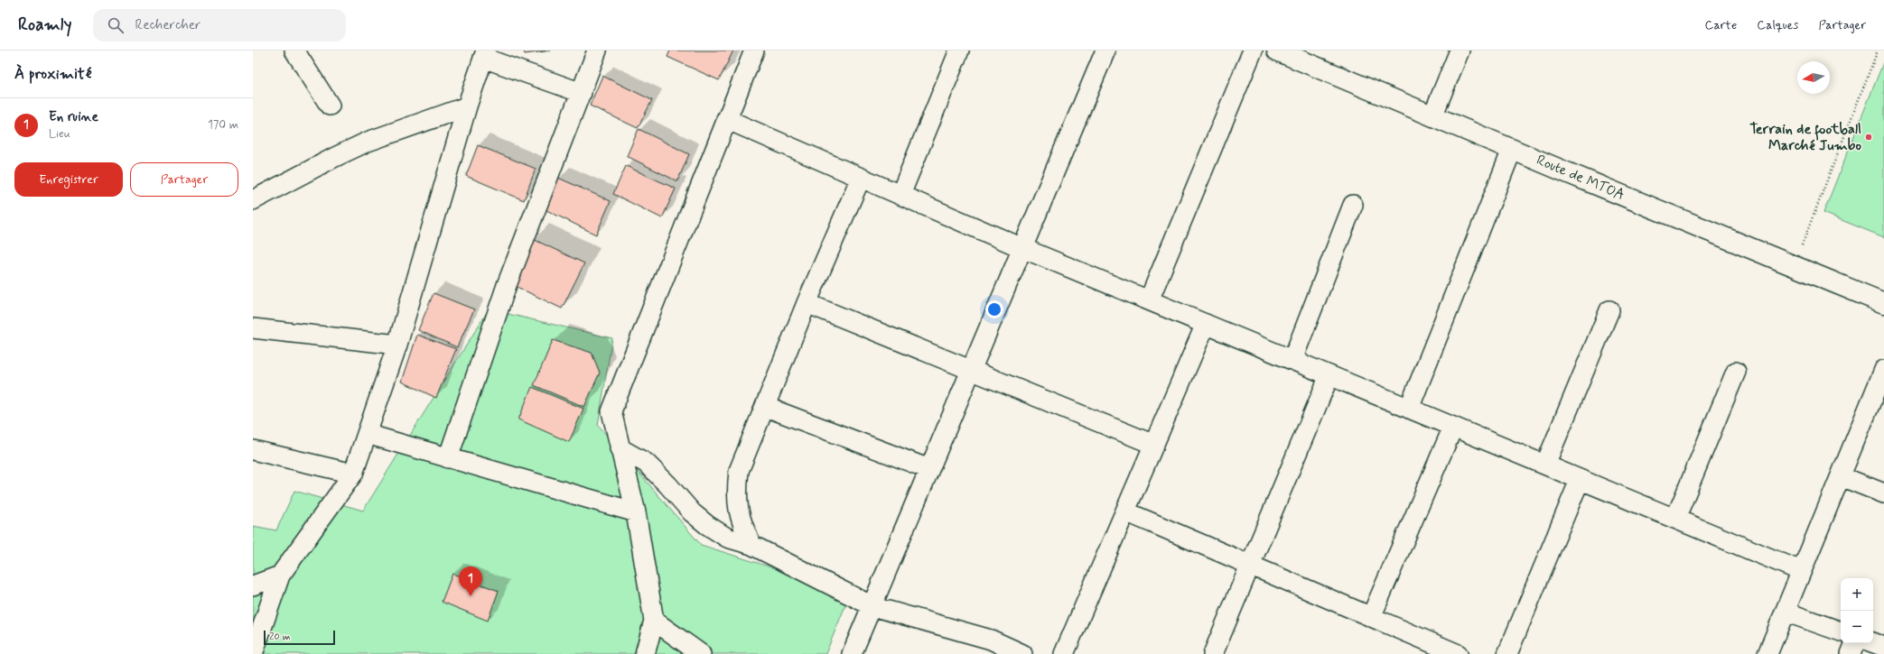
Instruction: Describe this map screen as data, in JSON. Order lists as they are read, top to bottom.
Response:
{
  "streets": {
    "street": ["Route de MTOA"]
  },
  "places": ["Terrain de football Marché Jumbo"],
  "scale_bar": "20 m",
  "north": "left",
  "page": {
    "header": "Roamly",
    "search": "Rechercher",
    "nav": ["Carte", "Calques", "Partager"],
    "heading": "À proximité",
    "list": [
      {
        "mark": "1",
        "name": "En ruine",
        "note": "Lieu",
        "value": "170 m"
      }
    ],
    "buttons": ["Enregistrer", "Partager"],
    "pins": "1",
    "map_buttons": ["+", "−"],
    "scale": "20 m"
  }
}
